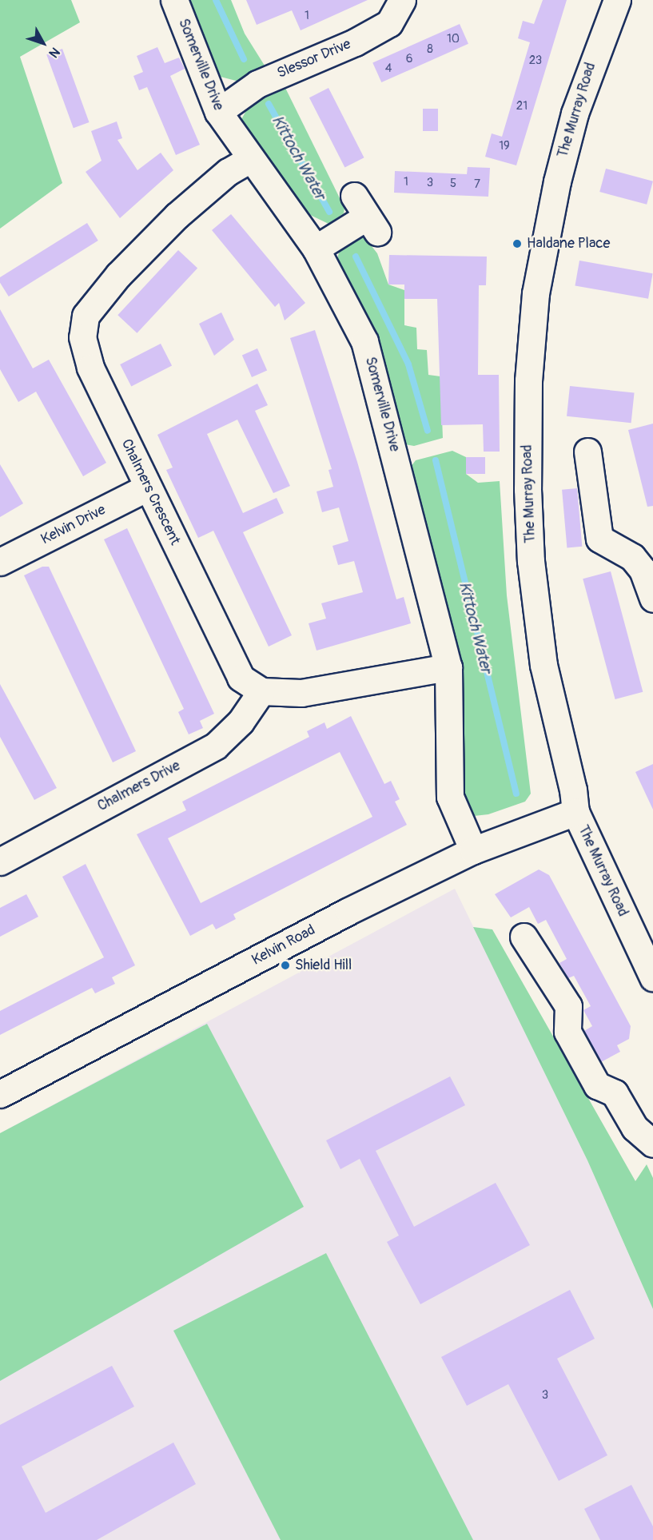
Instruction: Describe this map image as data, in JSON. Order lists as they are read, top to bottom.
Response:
{
  "streets": {
    "street": [
      "Slessor Drive",
      "Somerville Drive",
      "The Murray Road",
      "Chalmers Crescent",
      "Kelvin Drive",
      "Chalmers Drive",
      "Kelvin Road"
    ]
  },
  "crossings": [
    ["Slessor Drive", "Somerville Drive"],
    ["Somerville Drive", "Chalmers Crescent"],
    ["Somerville Drive", "Kelvin Road"],
    ["The Murray Road", "Kelvin Road"],
    ["Chalmers Crescent", "Kelvin Drive"],
    ["Chalmers Crescent", "Chalmers Drive"]
  ],
  "water": ["Kittoch Water"],
  "places": ["Haldane Place", "Shield Hill"],
  "house_numbers": [
    "1",
    "10",
    "8",
    "6",
    "23",
    "4",
    "21",
    "19",
    "1",
    "3",
    "5",
    "7",
    "3"
  ],
  "north": "bottom right"
}
